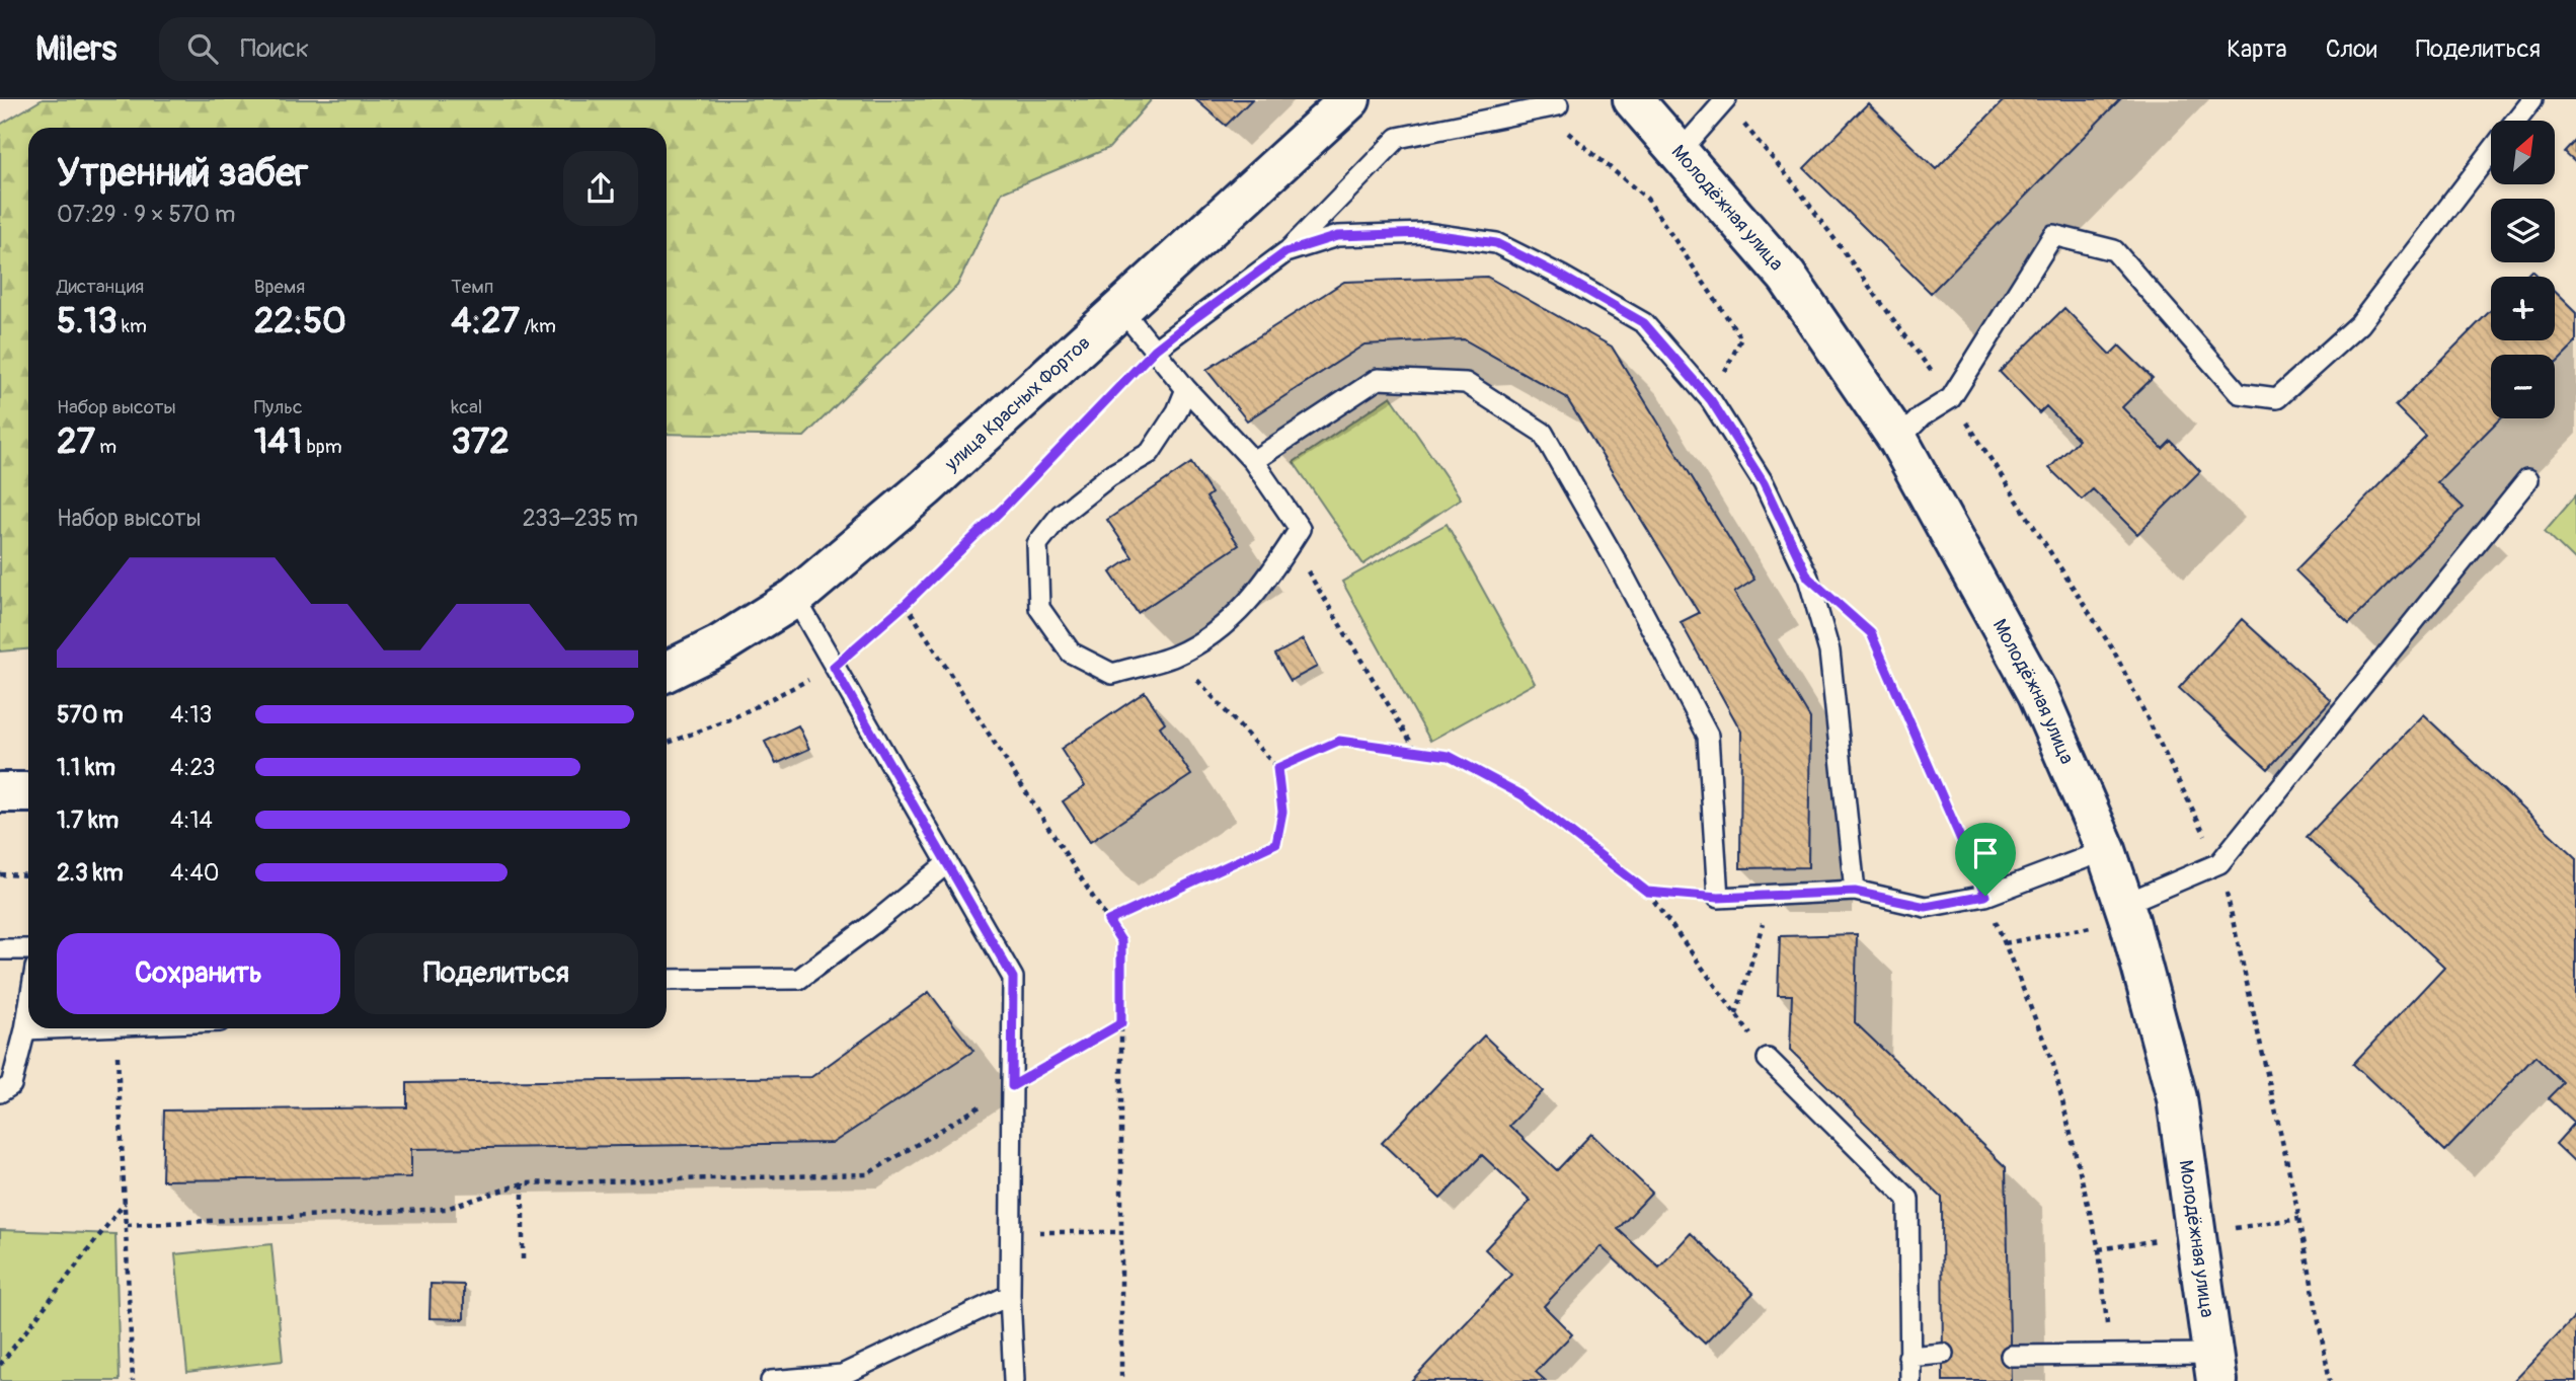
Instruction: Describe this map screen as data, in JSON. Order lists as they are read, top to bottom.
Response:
{
  "streets": {
    "street": ["Молодёжная улица", "улица Красных Фортов"]
  },
  "north": "top right",
  "page": {
    "header": "Milers",
    "search": "Поиск",
    "nav": ["Карта", "Слои", "Поделиться"],
    "map_buttons": ["+", "−"],
    "heading": ["Утренний забег", "07:29 · 9 × 570 m"],
    "stats": [
      ["Дистанция", "5.13 km"],
      ["Время", "22:50"],
      ["Темп", "4:27 /km"],
      ["Набор высоты", "27 m"],
      ["Пульс", "141 bpm"],
      ["kcal", "372"]
    ],
    "chart": ["Набор высоты", "233–235 m"],
    "list": [
      {
        "name": "570 m",
        "note": "4:13"
      },
      {
        "name": "1.1 km",
        "note": "4:23"
      },
      {
        "name": "1.7 km",
        "note": "4:14"
      },
      {
        "name": "2.3 km",
        "note": "4:40"
      }
    ],
    "buttons": ["Сохранить", "Поделиться"]
  }
}
